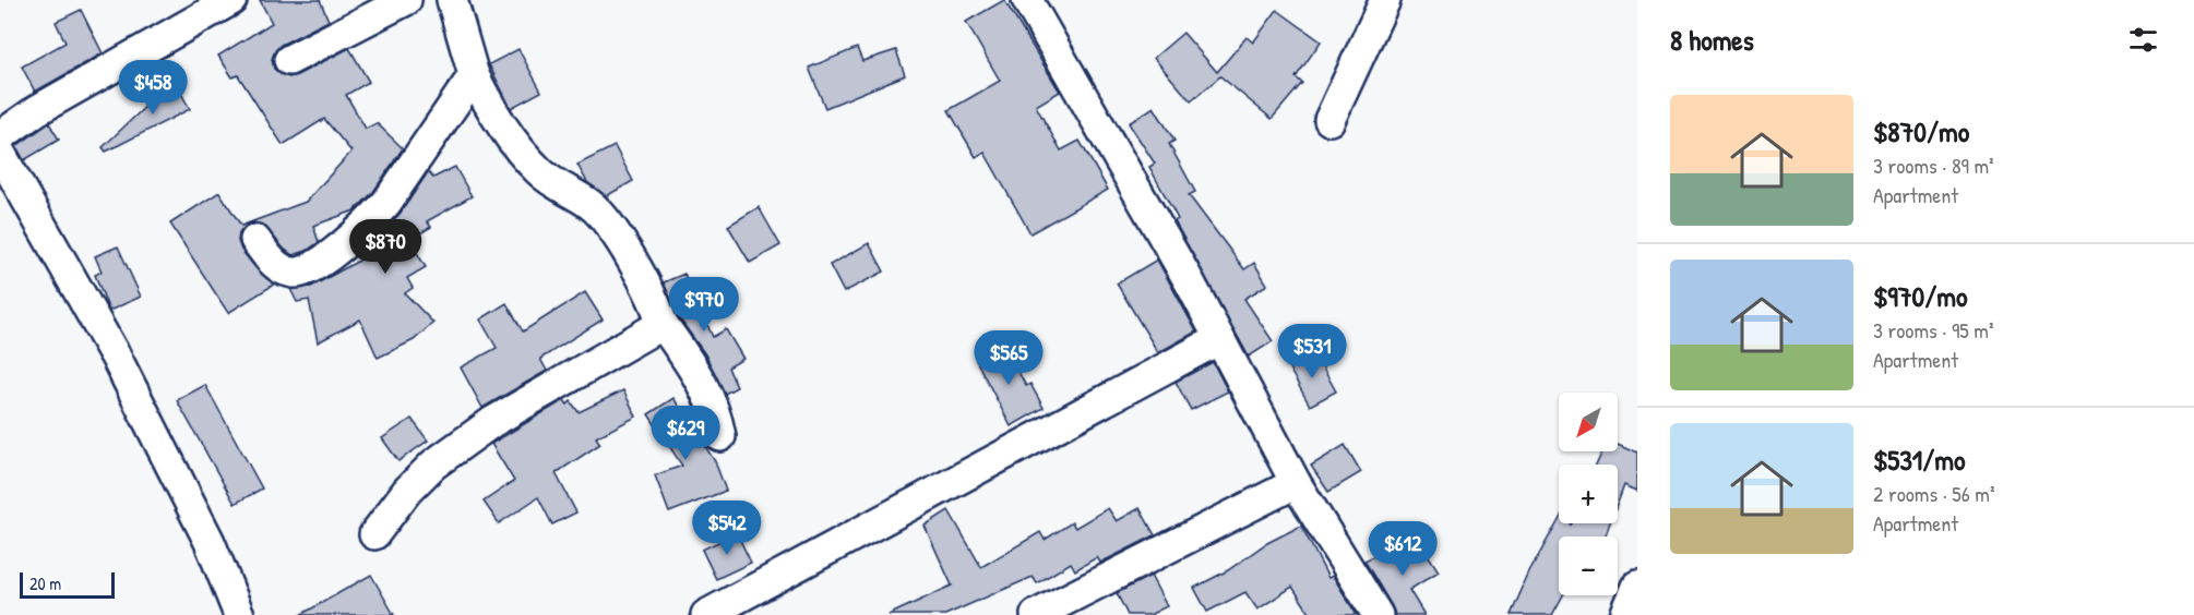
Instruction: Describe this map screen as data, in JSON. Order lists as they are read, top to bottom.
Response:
{
  "scale_bar": "20 m",
  "north": "bottom left",
  "page": {
    "heading": "8 homes",
    "price": [
      "$458",
      "$870",
      "$970",
      "$531",
      "$565",
      "$629",
      "$542",
      "$612"
    ],
    "list": [
      {
        "name": "$870/mo",
        "note": "3 rooms · 89 m² · Apartment"
      },
      {
        "name": "$970/mo",
        "note": "3 rooms · 95 m² · Apartment"
      },
      {
        "name": "$531/mo",
        "note": "2 rooms · 56 m² · Apartment"
      }
    ],
    "map_buttons": ["+", "−"],
    "scale": "20 m"
  }
}
